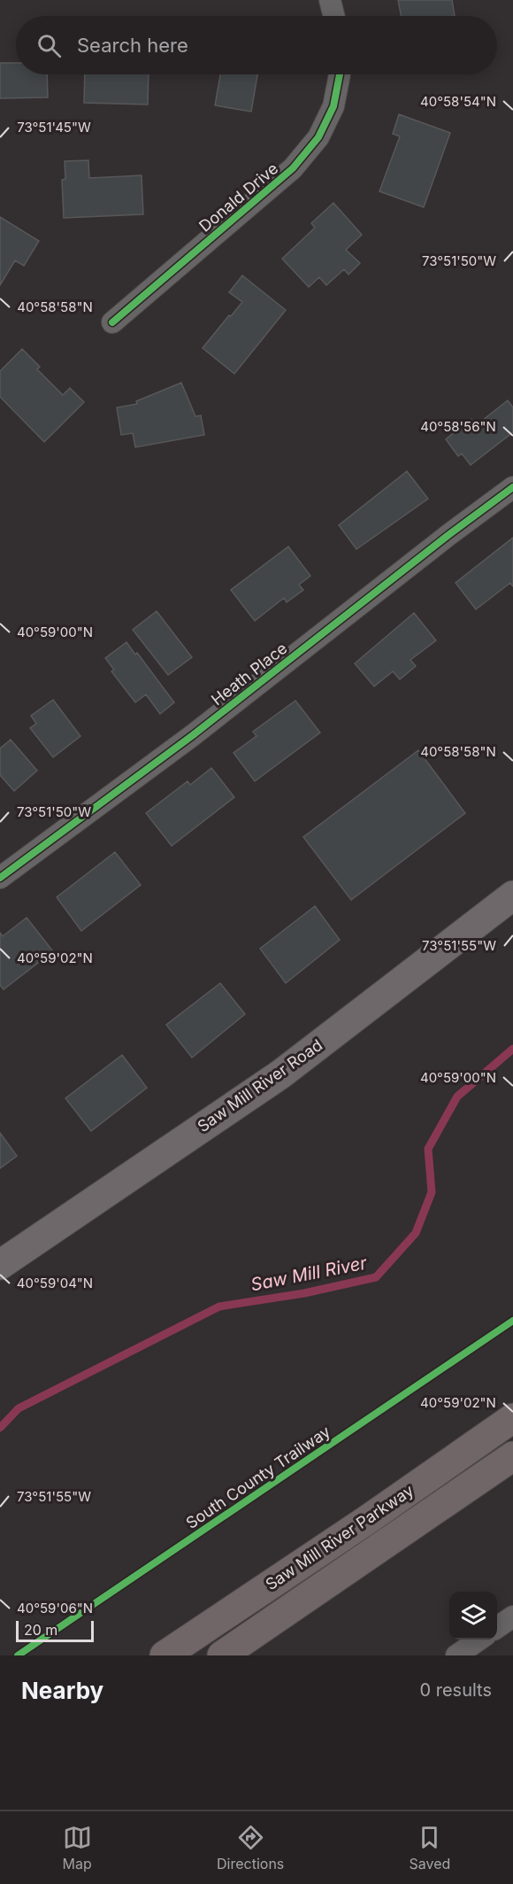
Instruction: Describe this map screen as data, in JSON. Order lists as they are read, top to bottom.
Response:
{
  "streets": {
    "highway": ["Saw Mill River Parkway"],
    "main road": ["Saw Mill River Road"],
    "street": ["Donald Drive", "Heath Place"],
    "cycle path": ["South County Trailway"]
  },
  "water": ["Saw Mill River"],
  "scale_bar": "20 m",
  "page": {
    "search": "Search here",
    "scale": "20 m",
    "heading": ["Nearby", "0 results"],
    "nav": ["Map", "Directions", "Saved"]
  },
  "coordinates": [
    "40°58'54\"N",
    "73°51'45\"W",
    "73°51'50\"W",
    "40°58'58\"N",
    "40°58'56\"N",
    "40°59'00\"N",
    "73°51'55\"W",
    "40°59'02\"N",
    "40°59'04\"N",
    "40°59'06\"N"
  ]
}
